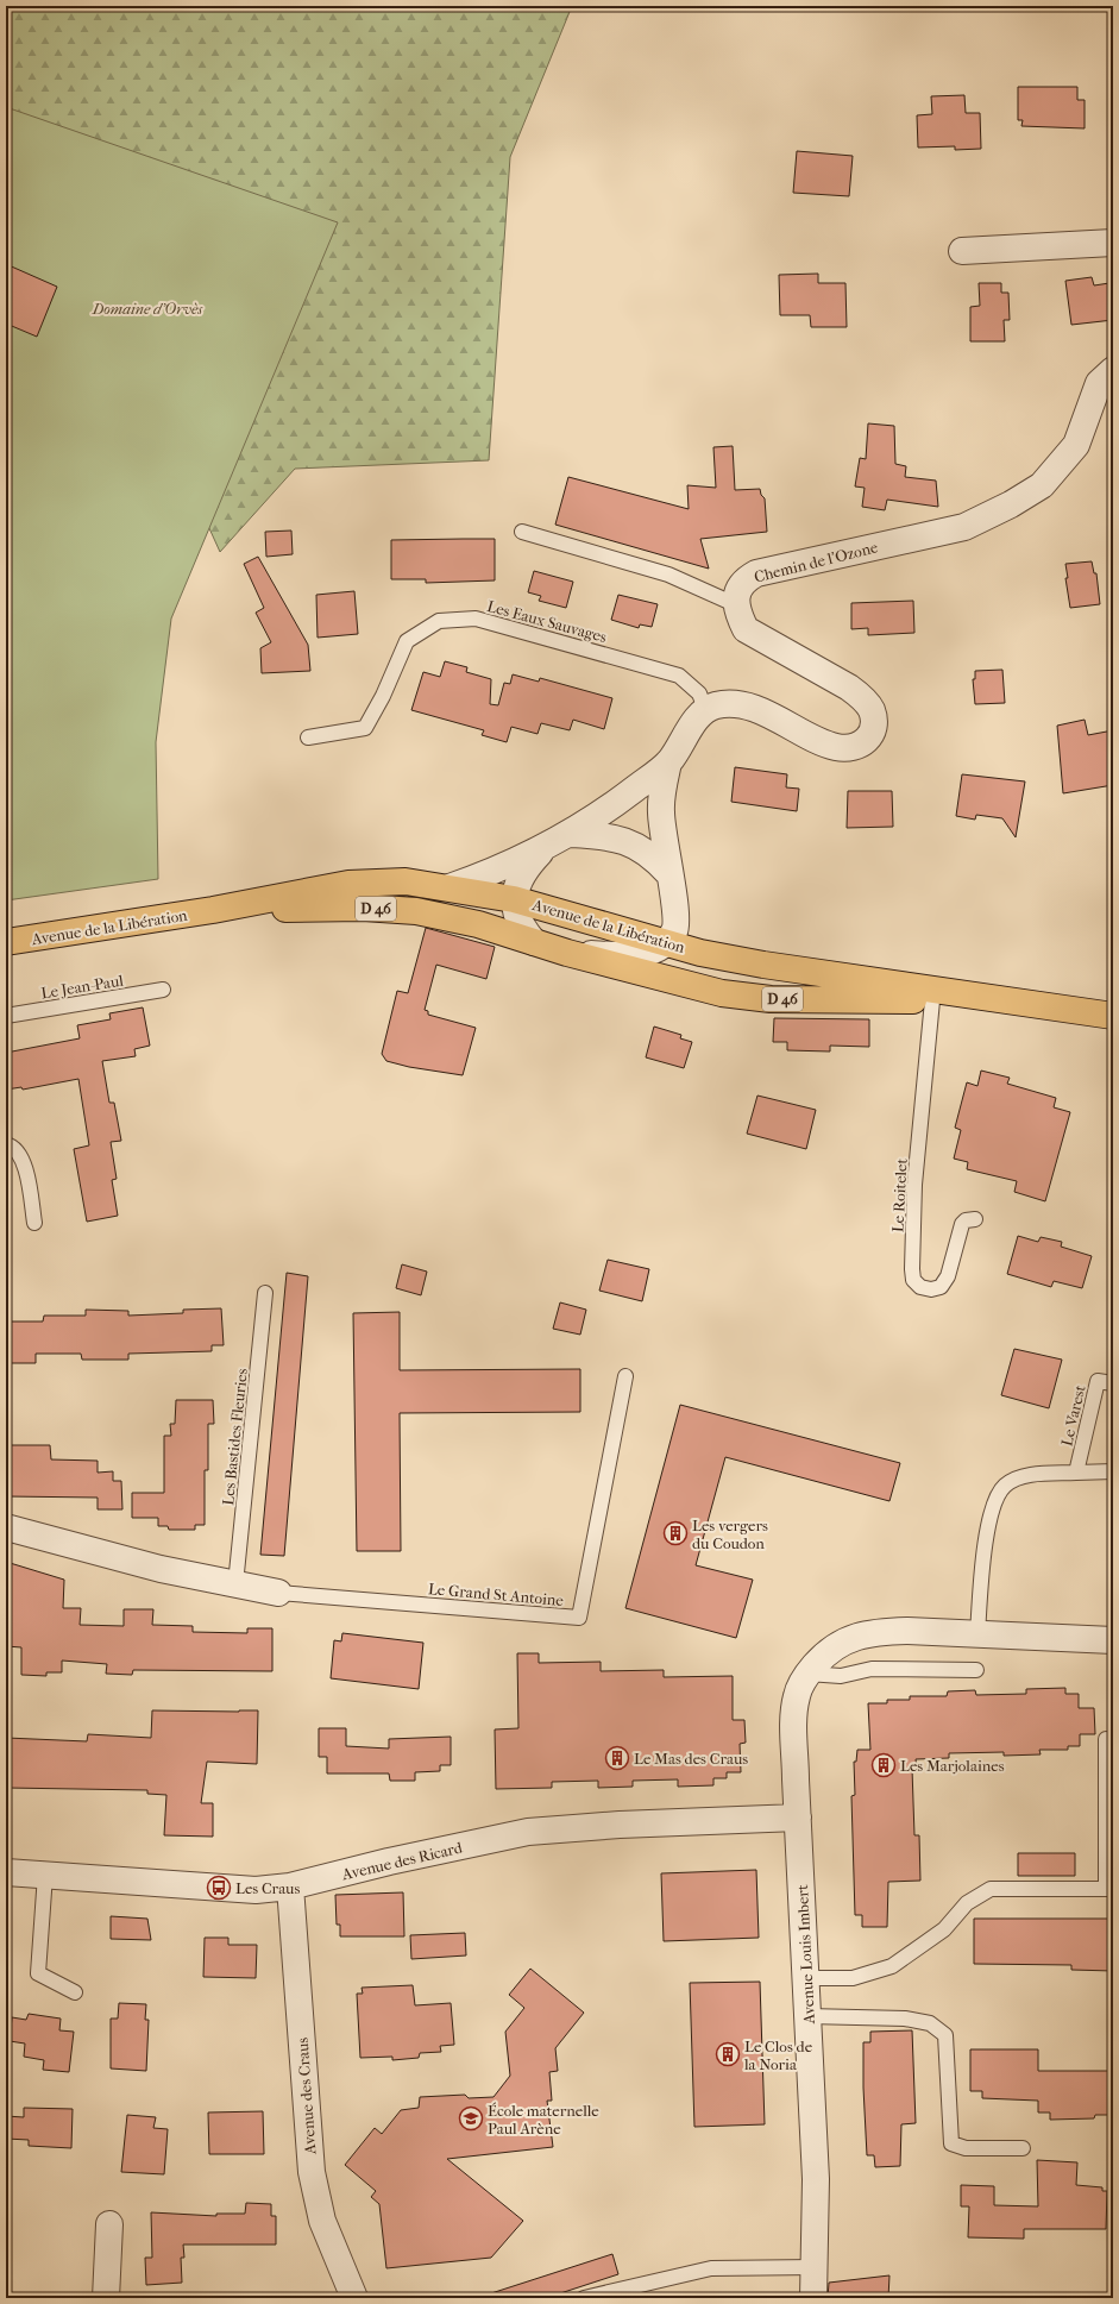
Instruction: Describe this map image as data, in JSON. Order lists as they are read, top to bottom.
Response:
{
  "streets": {
    "main road": ["D 46", "Avenue de la Libération"],
    "street": [
      "Chemin de l'Ozone",
      "Avenue des Ricard",
      "Avenue Louis Imbert",
      "Avenue des Craus"
    ],
    "lane": [
      "Les Eaux Sauvages",
      "Le Jean-Paul",
      "Le Roitelet",
      "Le Varest",
      "Les Bastides Fleuries",
      "Le Grand St Antoine"
    ]
  },
  "crossings": [
    ["Chemin de l'Ozone", "Les Eaux Sauvages"],
    ["Avenue de la Libération", "Le Roitelet"],
    ["Avenue des Ricard", "Avenue Louis Imbert"],
    ["Avenue des Ricard", "Avenue des Craus"]
  ],
  "parks": ["Domaine d’Orvès"],
  "places": {
    "building": [
      "Les vergers du Coudon",
      "Le Mas des Craus",
      "Les Marjolaines",
      "Le Clos de la Noria"
    ],
    "bus stop": ["Les Craus"],
    "school or university": ["École maternelle Paul Arène"]
  }
}
